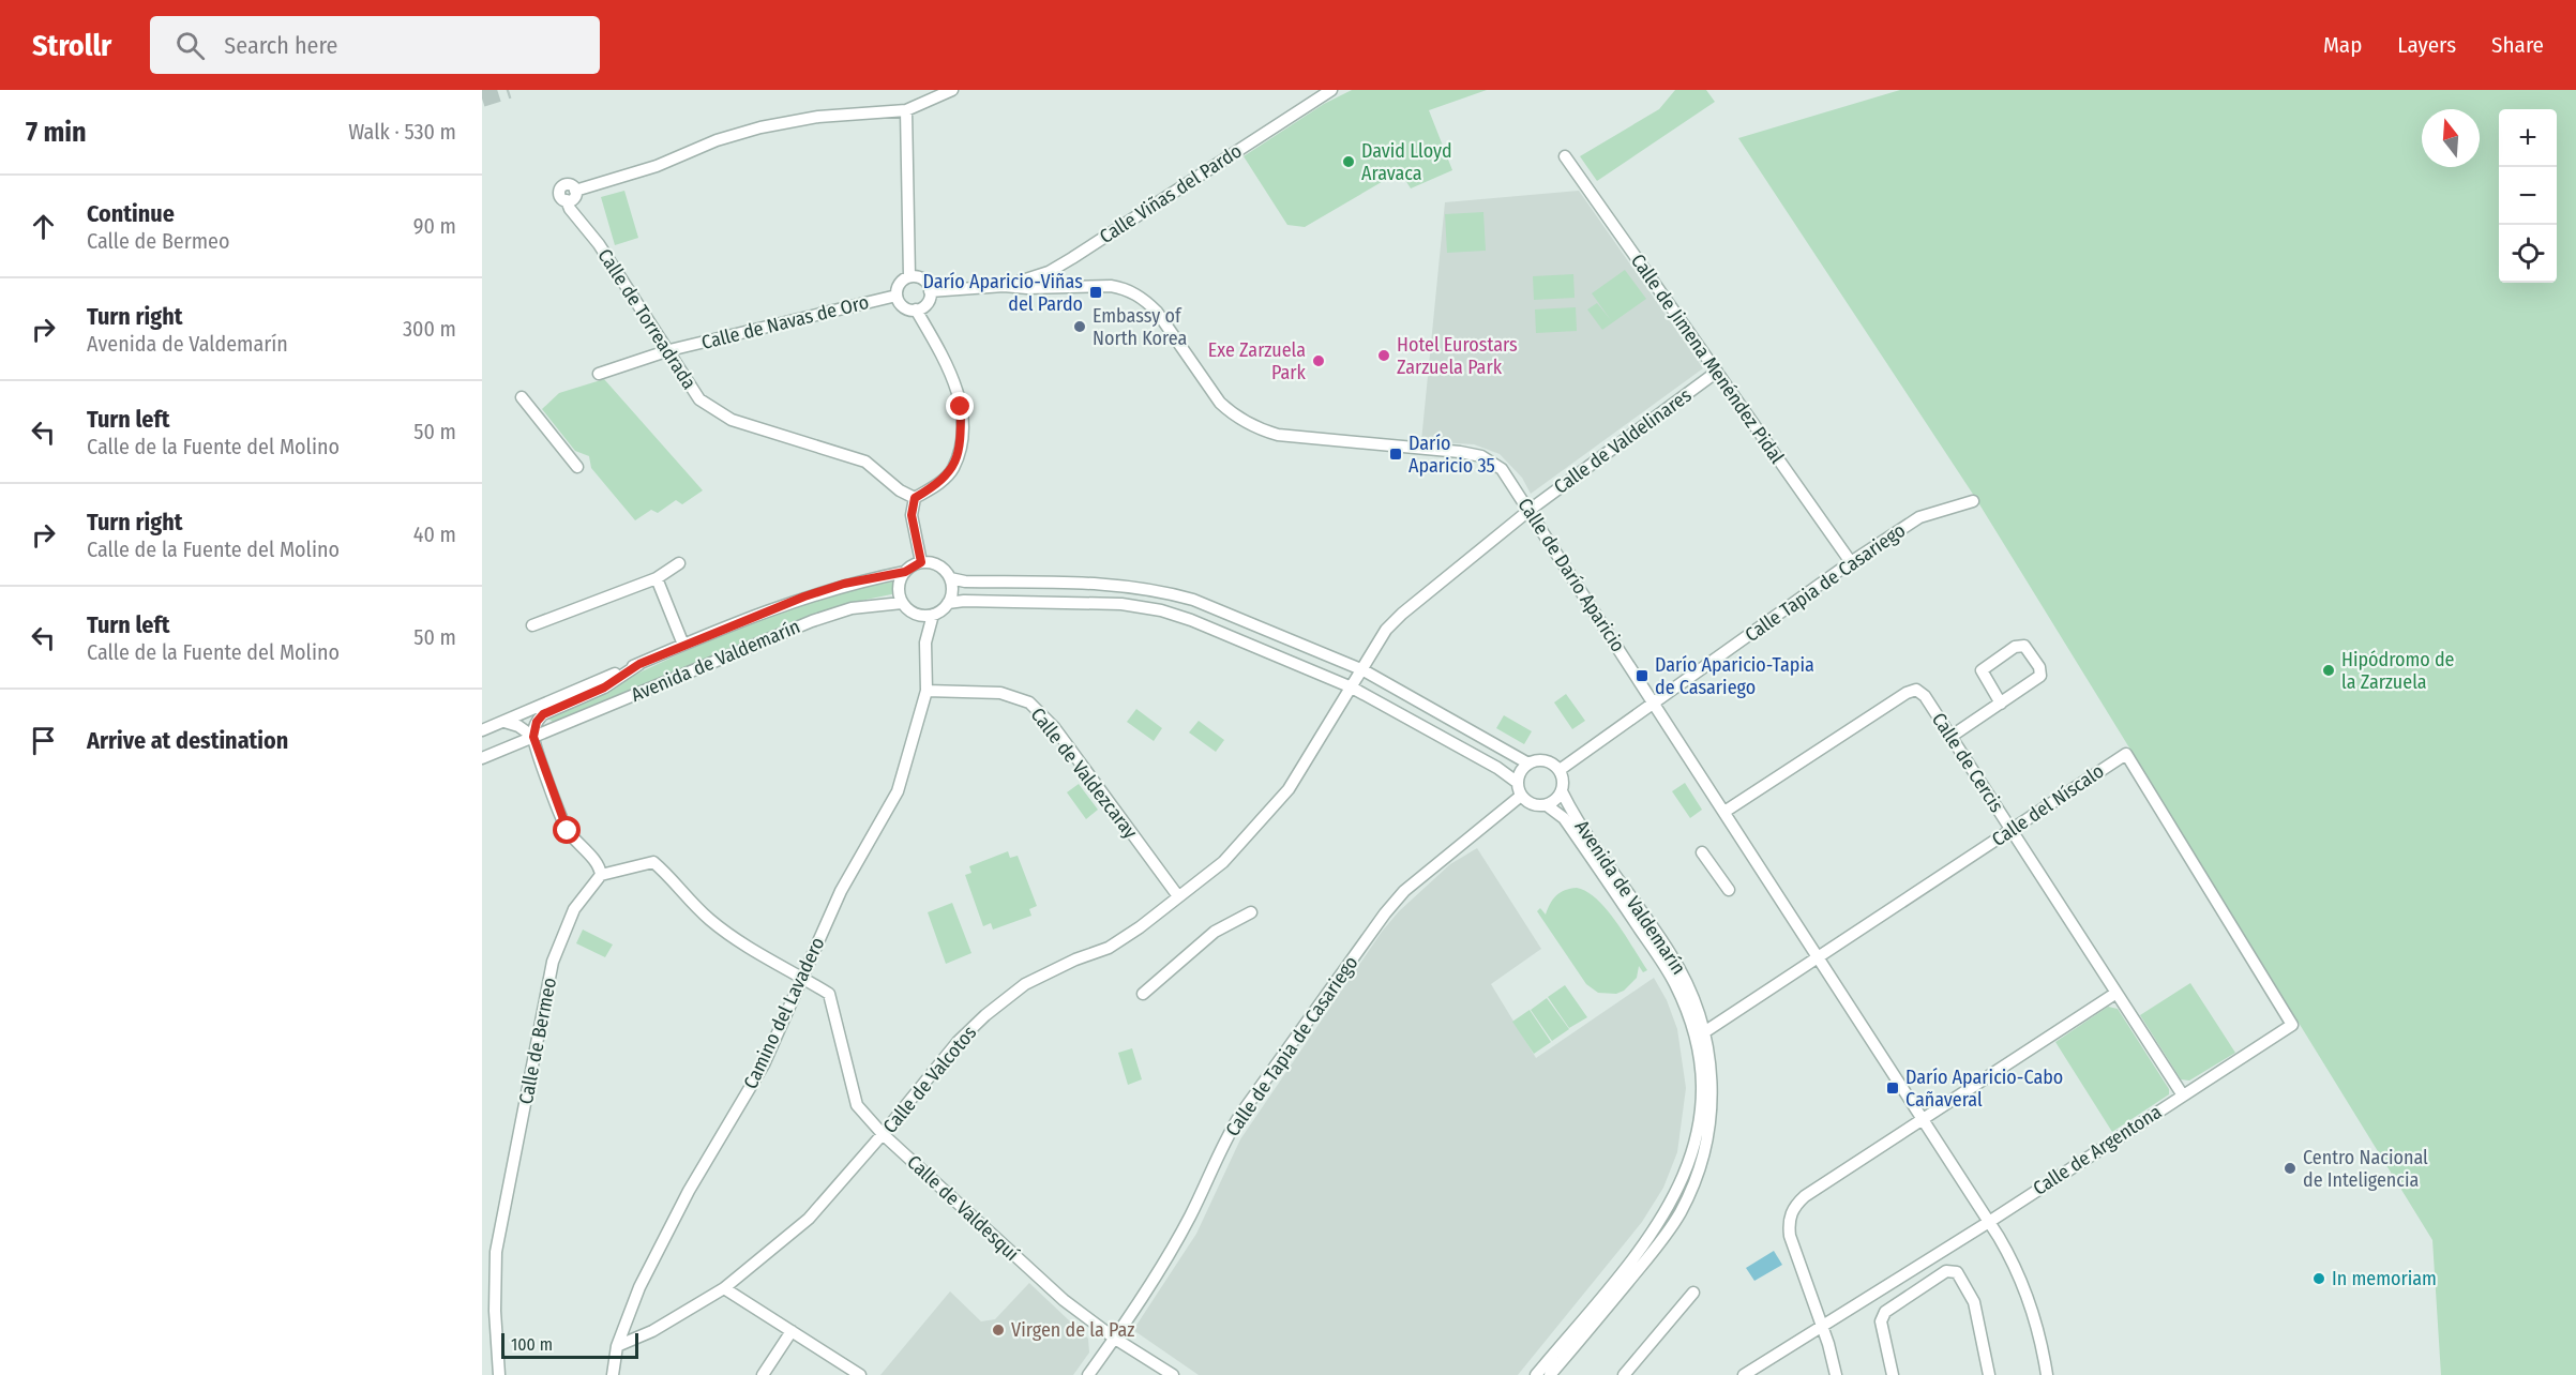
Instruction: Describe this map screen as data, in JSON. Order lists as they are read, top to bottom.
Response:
{
  "streets": {
    "street": [
      "Calle Viñas del Pardo",
      "Calle de Torreadrada",
      "Calle de Navas de Oro",
      "Calle de Jimena Menéndez Pidal",
      "Calle de Valdelinares",
      "Calle de Darío Aparicio",
      "Calle Tapia de Casariego",
      "Avenida de Valdemarín",
      "Calle de Cercis",
      "Calle de Valdezcaray",
      "Calle del Níscalo",
      "Camino del Lavadero",
      "Calle de Bermeo",
      "Calle de Tapia de Casariego",
      "Calle de Valcotos",
      "Calle de Argentona",
      "Calle de Valdesquí"
    ]
  },
  "crossings": [
    ["Calle Viñas del Pardo", "Calle de Darío Aparicio"],
    ["Calle de Torreadrada", "Calle de Navas de Oro"],
    ["Calle de Navas de Oro", "Calle de Darío Aparicio"],
    ["Calle de Jimena Menéndez Pidal", "Calle de Valdelinares"],
    ["Calle de Jimena Menéndez Pidal", "Calle Tapia de Casariego"],
    ["Calle de Valdelinares", "Calle de Darío Aparicio"],
    ["Calle de Valdelinares", "Calle de Valcotos"],
    ["Calle de Darío Aparicio", "Calle Tapia de Casariego"],
    ["Calle de Darío Aparicio", "Calle de Cercis"],
    ["Calle de Darío Aparicio", "Calle del Níscalo"],
    ["Calle de Darío Aparicio", "Calle de Argentona"],
    ["Calle Tapia de Casariego", "Avenida de Valdemarín"],
    ["Calle Tapia de Casariego", "Calle de Tapia de Casariego"],
    ["Avenida de Valdemarín", "Calle del Níscalo"],
    ["Avenida de Valdemarín", "Camino del Lavadero"],
    ["Avenida de Valdemarín", "Calle de Tapia de Casariego"],
    ["Calle de Cercis", "Calle del Níscalo"],
    ["Calle de Cercis", "Calle de Argentona"],
    ["Calle de Valdezcaray", "Camino del Lavadero"],
    ["Calle de Valdezcaray", "Calle de Valcotos"],
    ["Calle del Níscalo", "Calle de Argentona"],
    ["Camino del Lavadero", "Calle de Valcotos"],
    ["Camino del Lavadero", "Calle de Valdesquí"],
    ["Calle de Bermeo", "Calle de Valdesquí"],
    ["Calle de Tapia de Casariego", "Calle de Valdesquí"],
    ["Calle de Valcotos", "Calle de Valdesquí"]
  ],
  "places": {
    "other": [
      "David Lloyd Aravaca",
      "Embassy of North Korea",
      "Hotel Eurostars Zarzuela Park",
      "Exe Zarzuela Park",
      "Hipódromo de la Zarzuela",
      "Centro Nacional de Inteligencia",
      "In memoriam",
      "Virgen de la Paz"
    ],
    "transit": [
      "Darío Aparicio-Viñas del Pardo",
      "Darío Aparicio 35",
      "Darío Aparicio-Tapia de Casariego",
      "Darío Aparicio-Cabo Cañaveral"
    ]
  },
  "scale_bar": "100 m",
  "north": "top",
  "page": {
    "header": "Strollr",
    "search": "Search here",
    "nav": ["Map", "Layers", "Share"],
    "heading": ["7 min", "Walk · 530 m"],
    "map_buttons": ["+", "−"],
    "list": [
      ["Continue", "Calle de Bermeo", "90 m"],
      ["Turn right", "Avenida de Valdemarín", "300 m"],
      ["Turn left", "Calle de la Fuente del Molino", "50 m"],
      ["Turn right", "Calle de la Fuente del Molino", "40 m"],
      ["Turn left", "Calle de la Fuente del Molino", "50 m"],
      "Arrive at destination"
    ],
    "scale": "100 m"
  }
}
